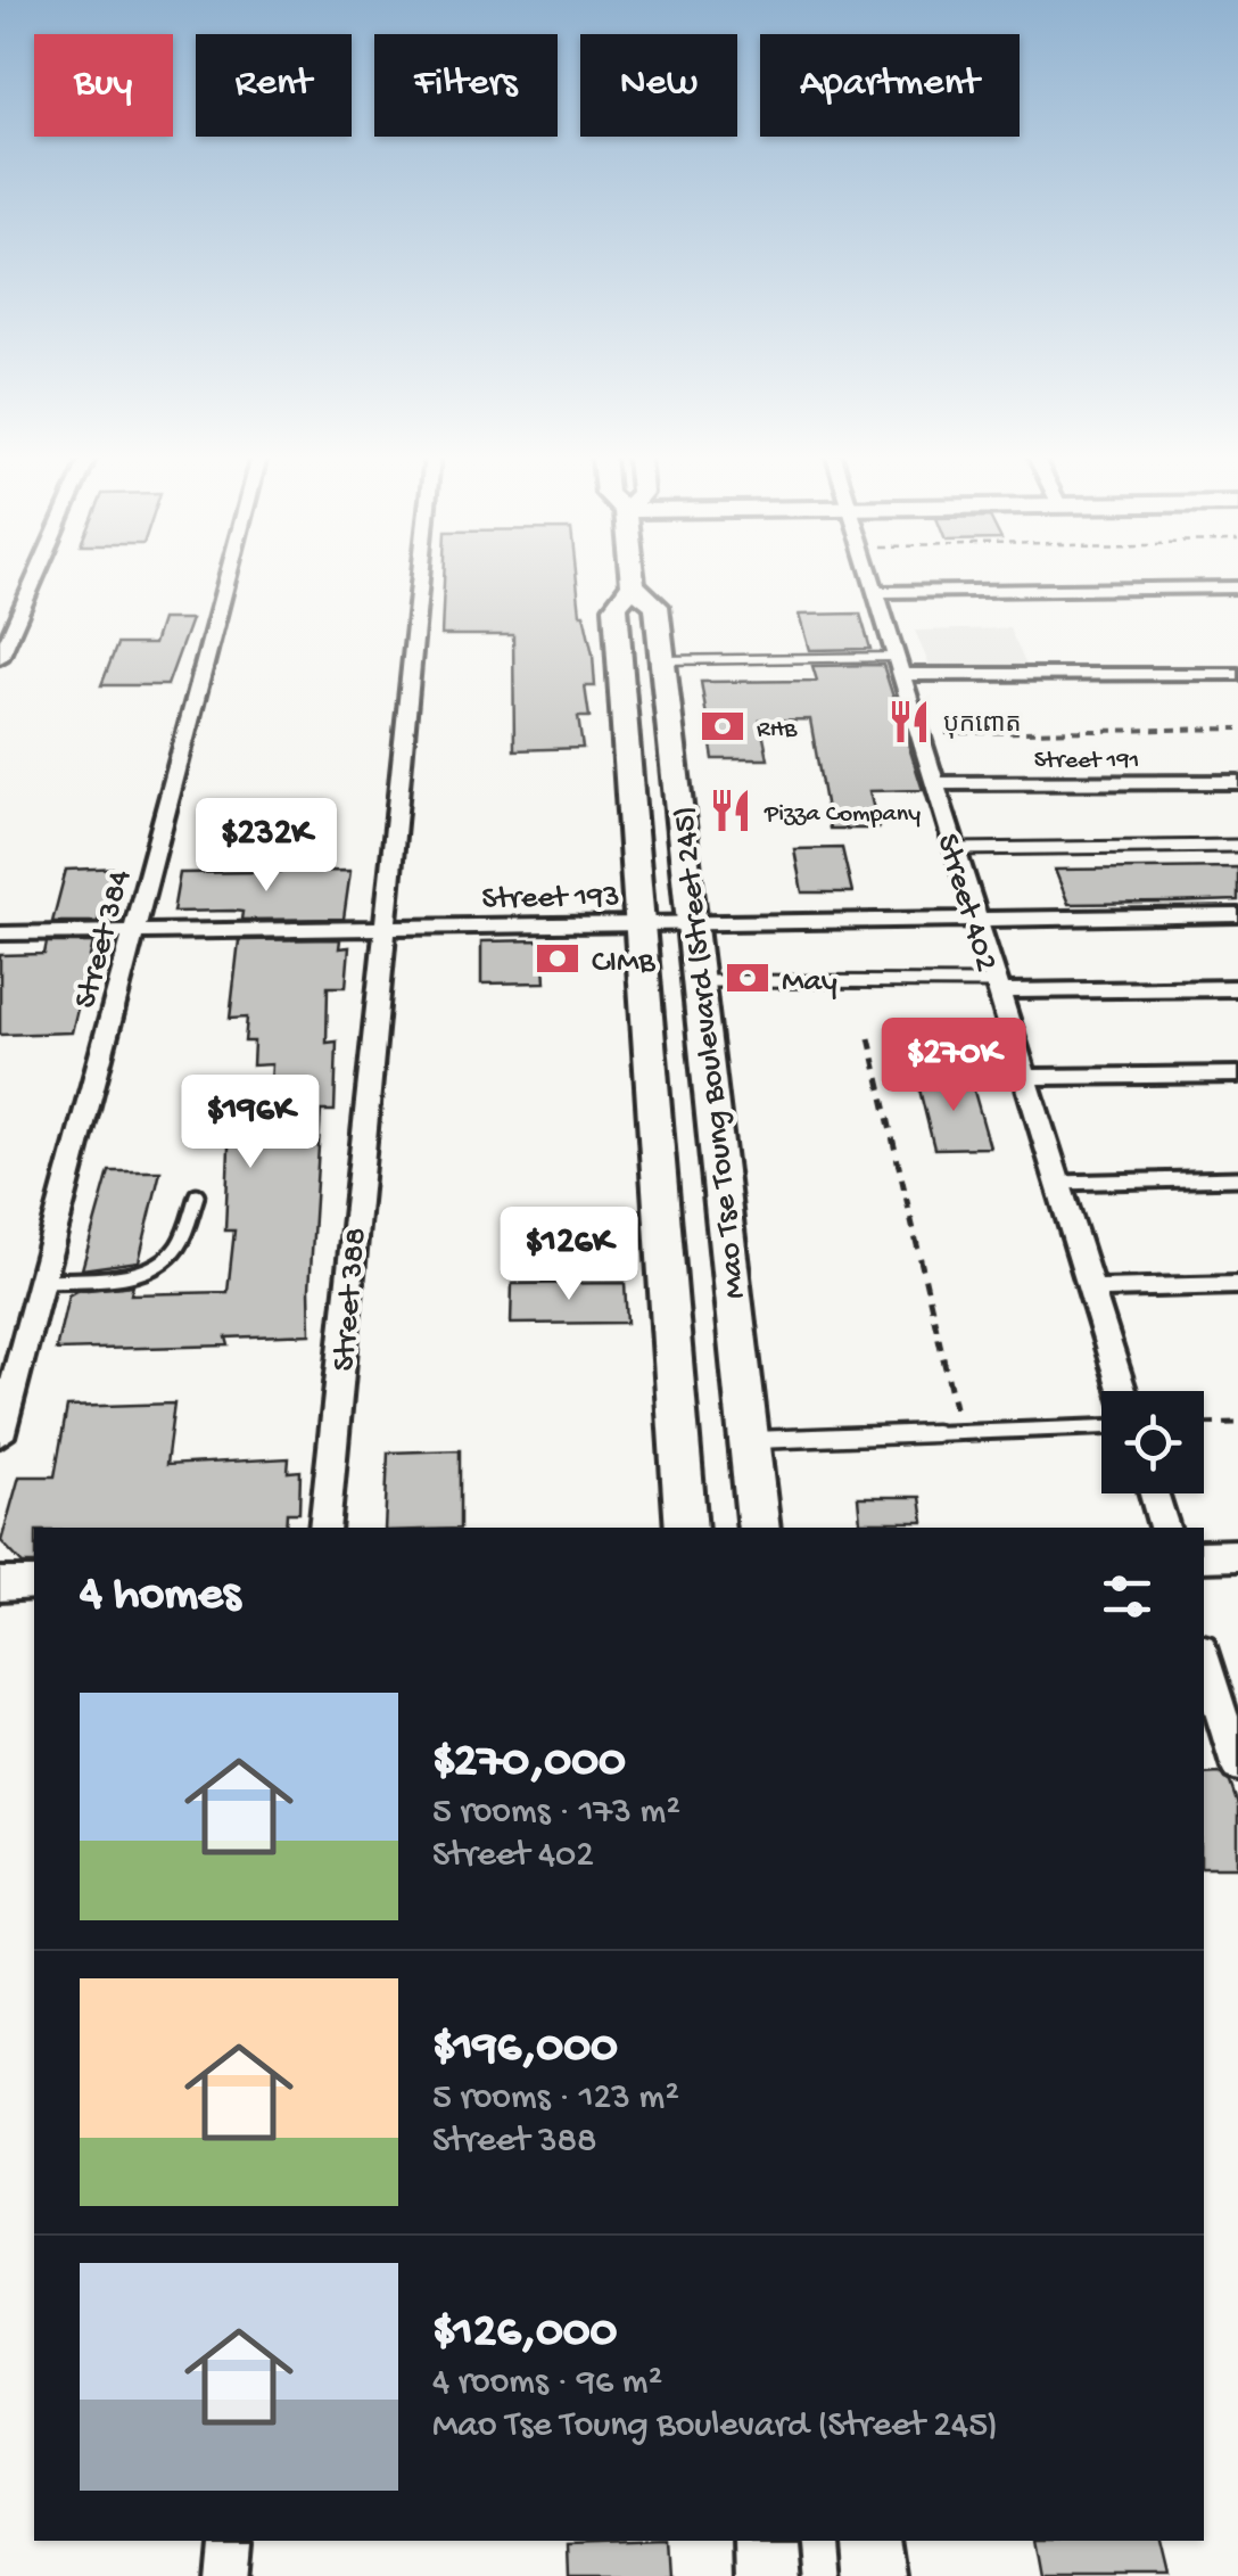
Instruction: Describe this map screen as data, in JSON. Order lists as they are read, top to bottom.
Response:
{
  "streets": {
    "main road": ["Mao Tse Toung Boulevard (Street 245)"],
    "street": [
      "Street 191",
      "Street 193",
      "Street 402",
      "Street 384",
      "Street 388"
    ]
  },
  "crossings": [
    ["Street 191", "Street 402"],
    ["Street 193", "Street 402"],
    ["Street 193", "Street 384"],
    ["Street 193", "Mao Tse Toung Boulevard (Street 245)"],
    ["Street 193", "Street 388"]
  ],
  "places": {
    "restaurant": ["បុកពោត", "Pizza Company"],
    "bank": ["RHB", "CIMB", "May"]
  },
  "page": {
    "chip": [
      "Buy",
      "Rent",
      "Filters",
      "New",
      "Apartment"
    ],
    "price": [
      "$232K",
      "$270K",
      "$196K",
      "$126K"
    ],
    "heading": "4 homes",
    "list": [
      {
        "name": "$270,000",
        "note": "5 rooms · 173 m² · Street 402"
      },
      {
        "name": "$196,000",
        "note": "5 rooms · 123 m² · Street 388"
      },
      {
        "name": "$126,000",
        "note": "4 rooms · 96 m² · Mao Tse Toung Boulevard (Street 245)"
      }
    ]
  }
}
